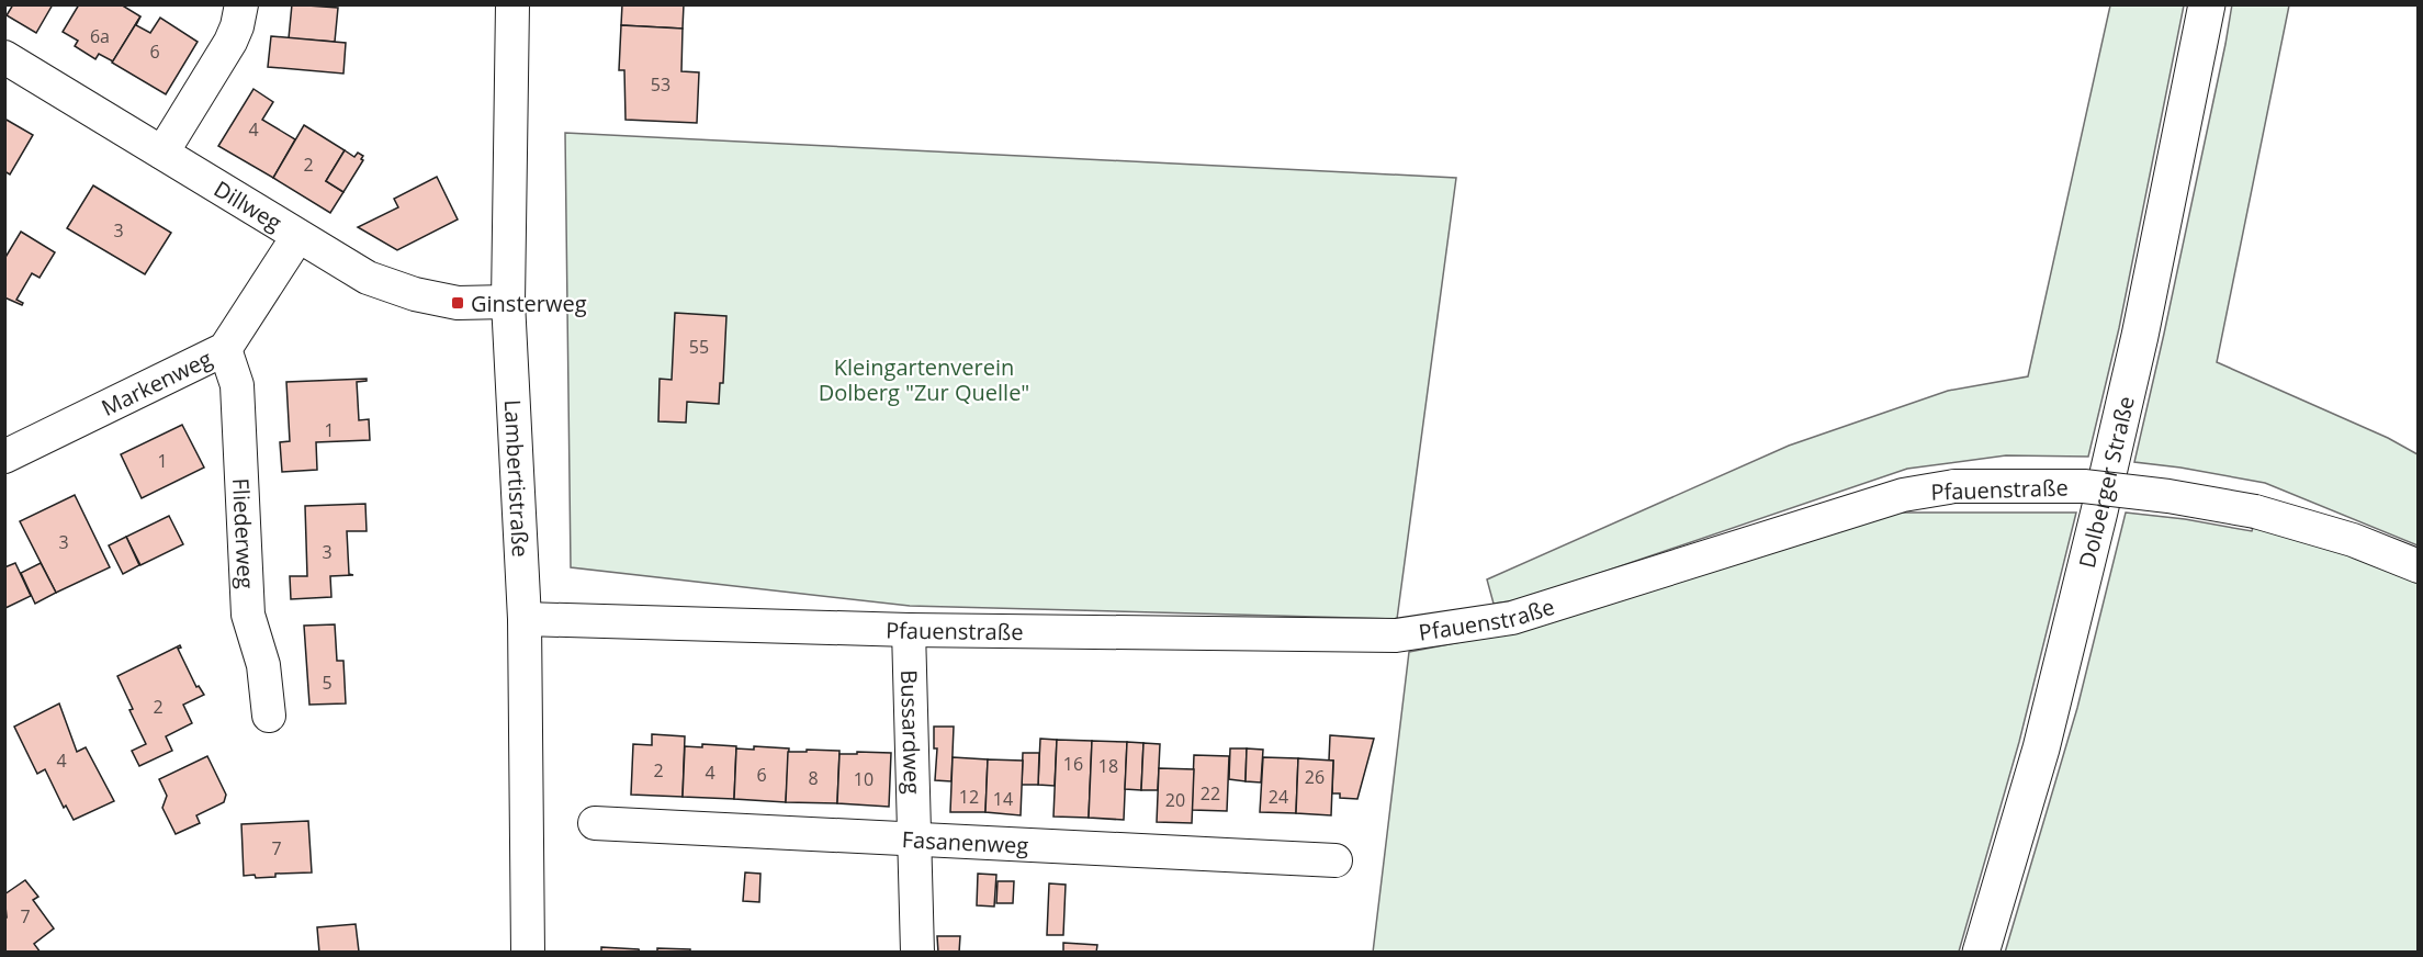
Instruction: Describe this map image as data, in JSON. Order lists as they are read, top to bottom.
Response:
{
  "streets": {
    "main road": ["Dolberger Straße"],
    "street": [
      "Dillweg",
      "Markenweg",
      "Lambertistraße",
      "Pfauenstraße",
      "Fliederweg",
      "Bussardweg",
      "Fasanenweg"
    ]
  },
  "crossings": [
    ["Dillweg", "Markenweg"],
    ["Dillweg", "Lambertistraße"],
    ["Markenweg", "Fliederweg"],
    ["Lambertistraße", "Pfauenstraße"],
    ["Pfauenstraße", "Bussardweg"],
    ["Bussardweg", "Fasanenweg"]
  ],
  "parks": ["Kleingartenverein Dolberg \"Zur Quelle\""],
  "places": {
    "transit": ["Ginsterweg"]
  },
  "house_numbers": [
    "6a",
    "6",
    "53",
    "4",
    "2",
    "3",
    "55",
    "1",
    "1",
    "3",
    "3",
    "5",
    "2",
    "4",
    "16",
    "18",
    "2",
    "4",
    "6",
    "26",
    "8",
    "10",
    "22",
    "12",
    "24",
    "14",
    "20",
    "7",
    "7"
  ]
}
